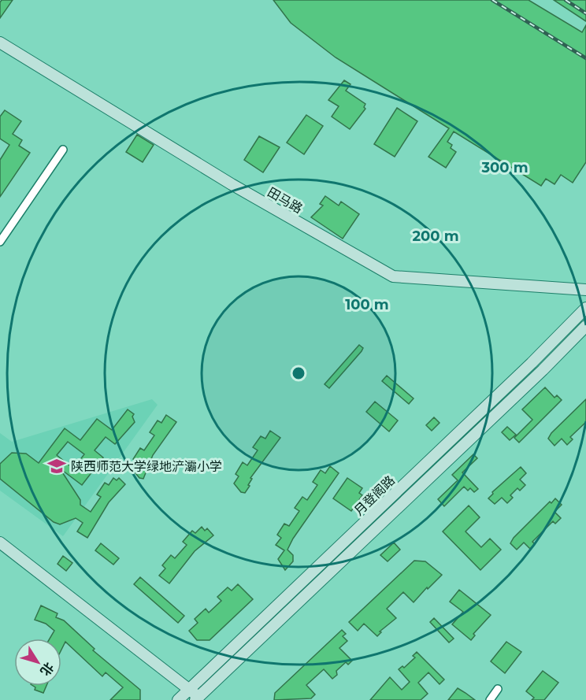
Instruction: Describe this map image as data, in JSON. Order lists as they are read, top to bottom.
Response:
{
  "streets": {
    "main road": ["田马路", "月登阁路"]
  },
  "places": {
    "school or university": ["陕西师范大学绿地浐灞小学"]
  },
  "north": "bottom right",
  "rings": ["300 m", "200 m", "100 m"]
}
